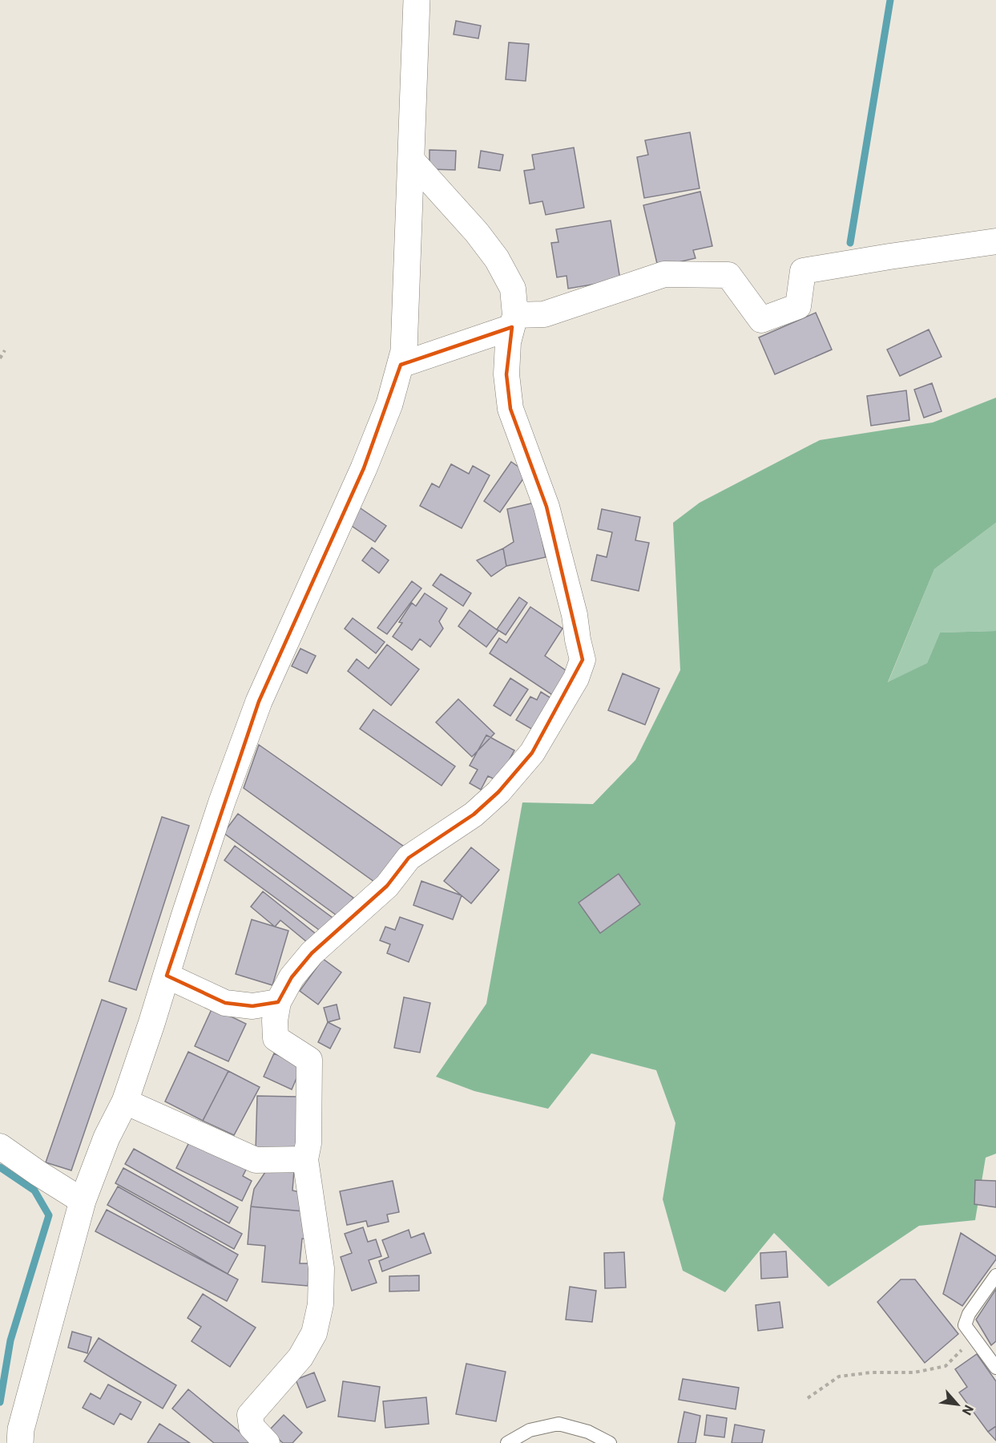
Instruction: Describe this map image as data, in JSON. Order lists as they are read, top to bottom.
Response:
{
  "north": "bottom right"
}
